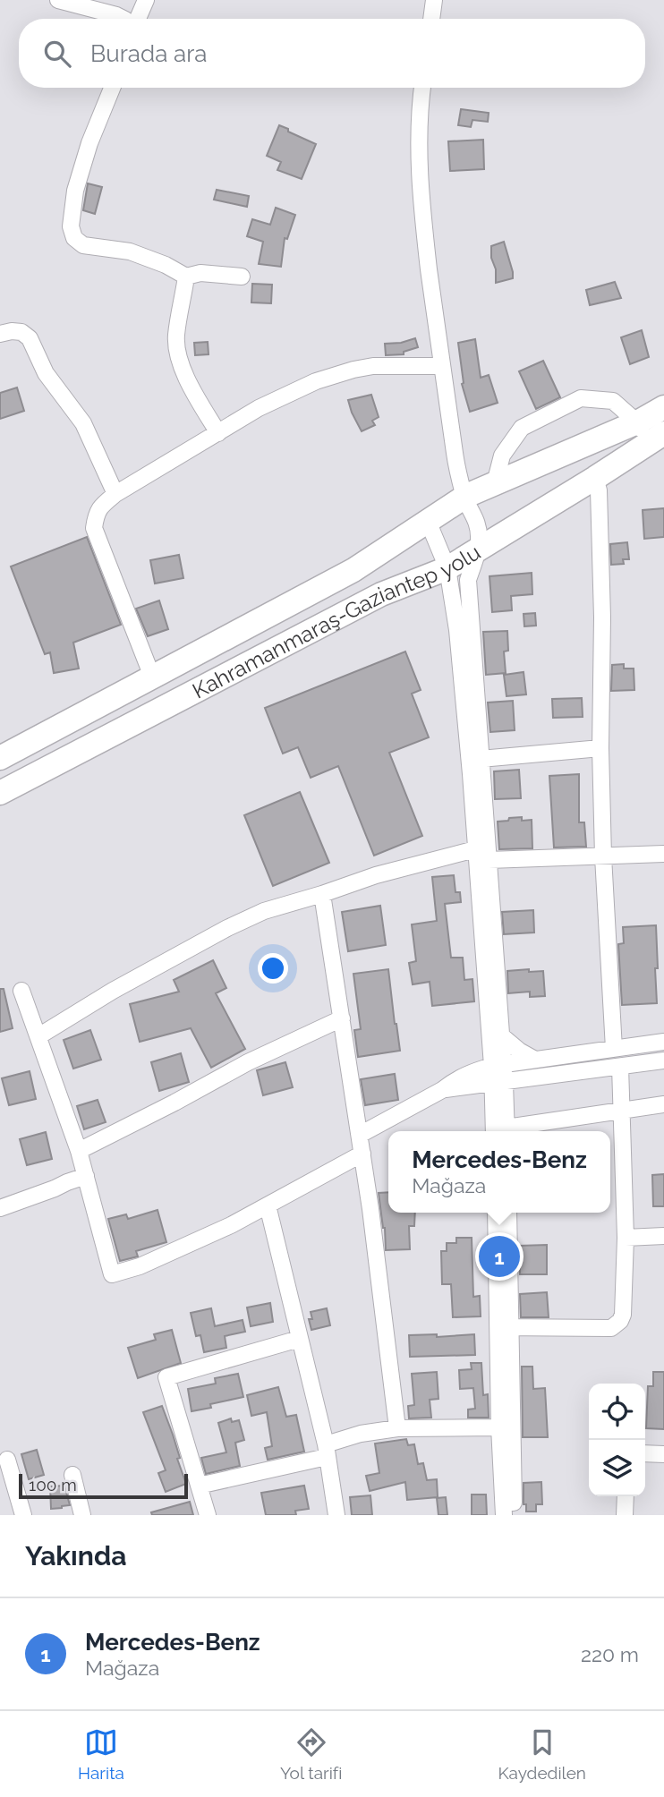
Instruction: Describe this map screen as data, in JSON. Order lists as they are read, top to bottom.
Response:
{
  "streets": {
    "highway": ["Kahramanmaraş-Gaziantep yolu"]
  },
  "scale_bar": "100 m",
  "page": {
    "search": "Burada ara",
    "popup": ["Mercedes-Benz", "Mağaza"],
    "pins": "1",
    "scale": "100 m",
    "heading": "Yakında",
    "list": [
      {
        "mark": "1",
        "name": "Mercedes-Benz",
        "note": "Mağaza",
        "value": "220 m"
      }
    ],
    "nav": ["Harita", "Yol tarifi", "Kaydedilen"]
  }
}
